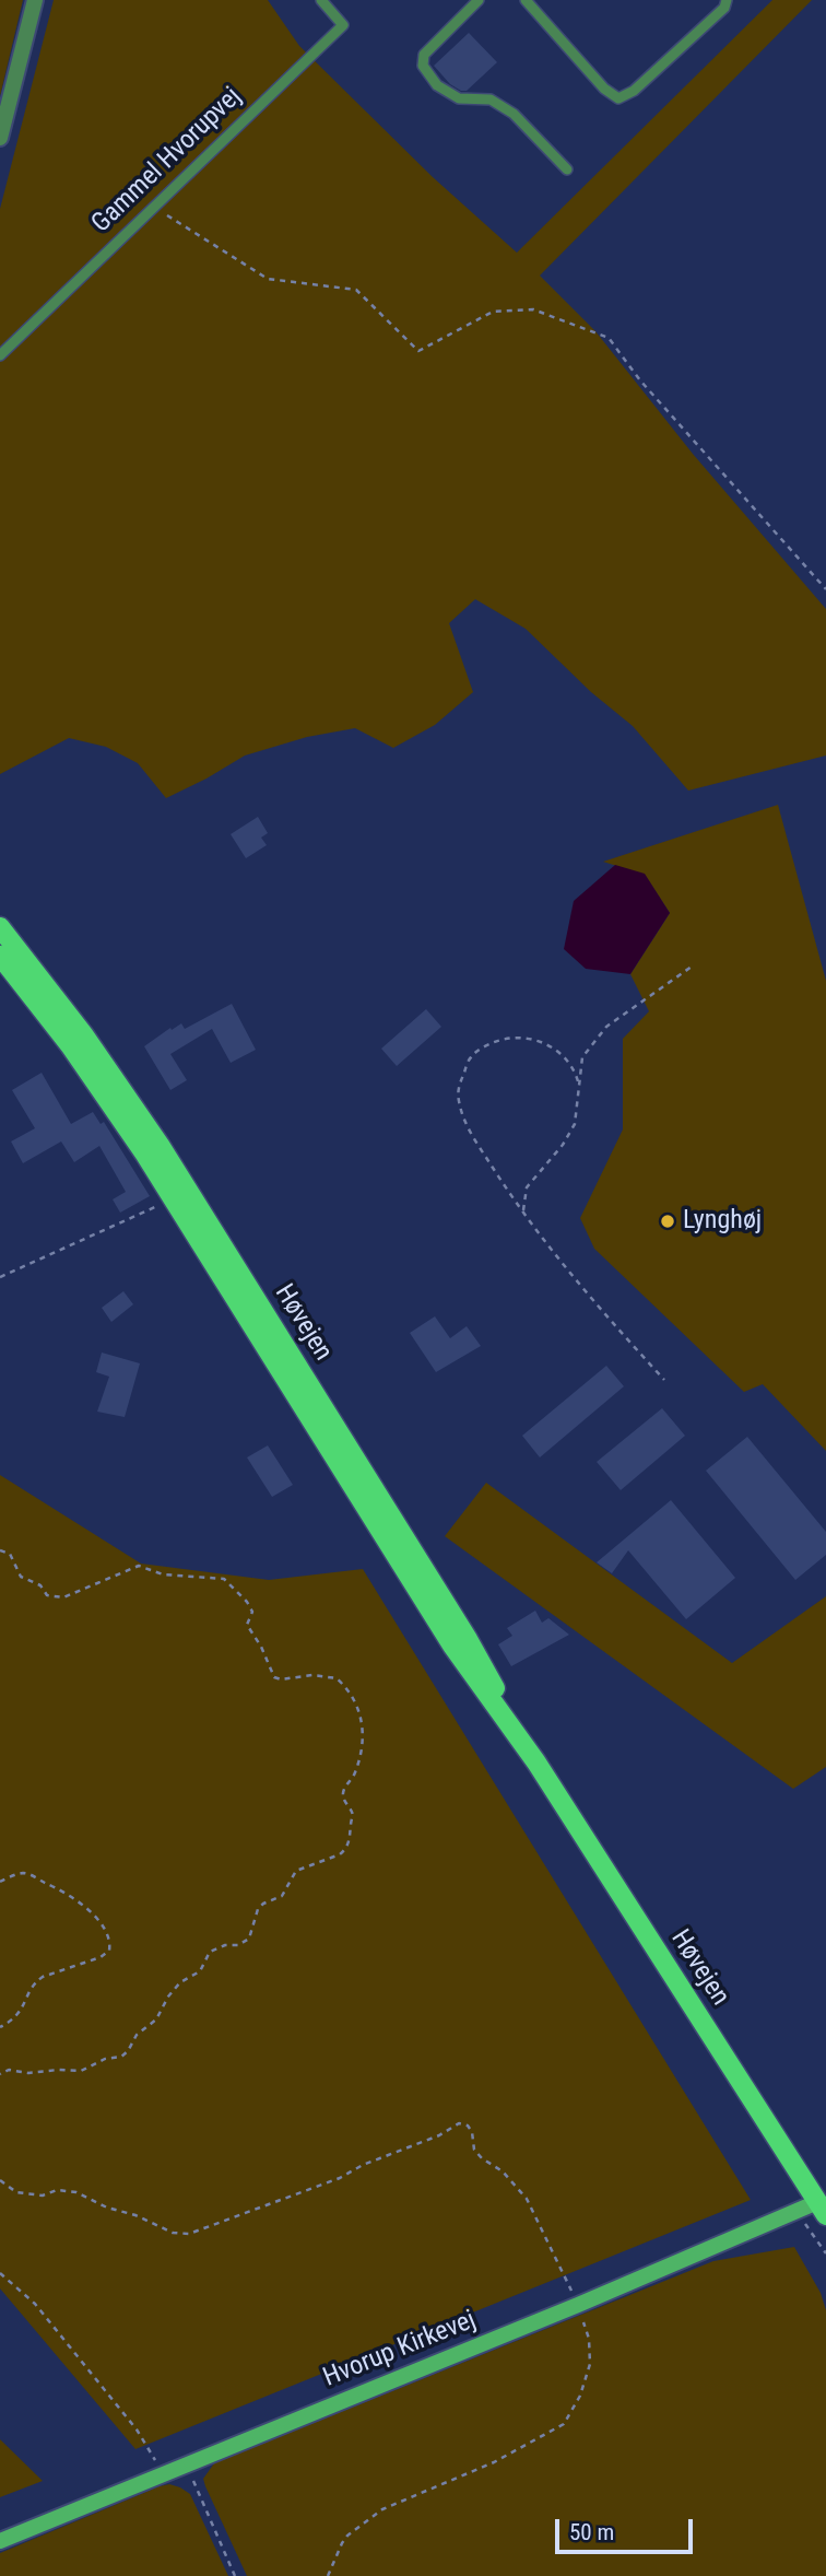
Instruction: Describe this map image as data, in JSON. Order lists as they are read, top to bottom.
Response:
{
  "streets": {
    "main road": ["Høvejen"],
    "street": ["Hvorup Kirkevej"],
    "lane": ["Gammel Hvorupvej"]
  },
  "crossings": [
    ["Høvejen", "Hvorup Kirkevej"]
  ],
  "places": ["Lynghøj"],
  "scale_bar": "50 m"
}
